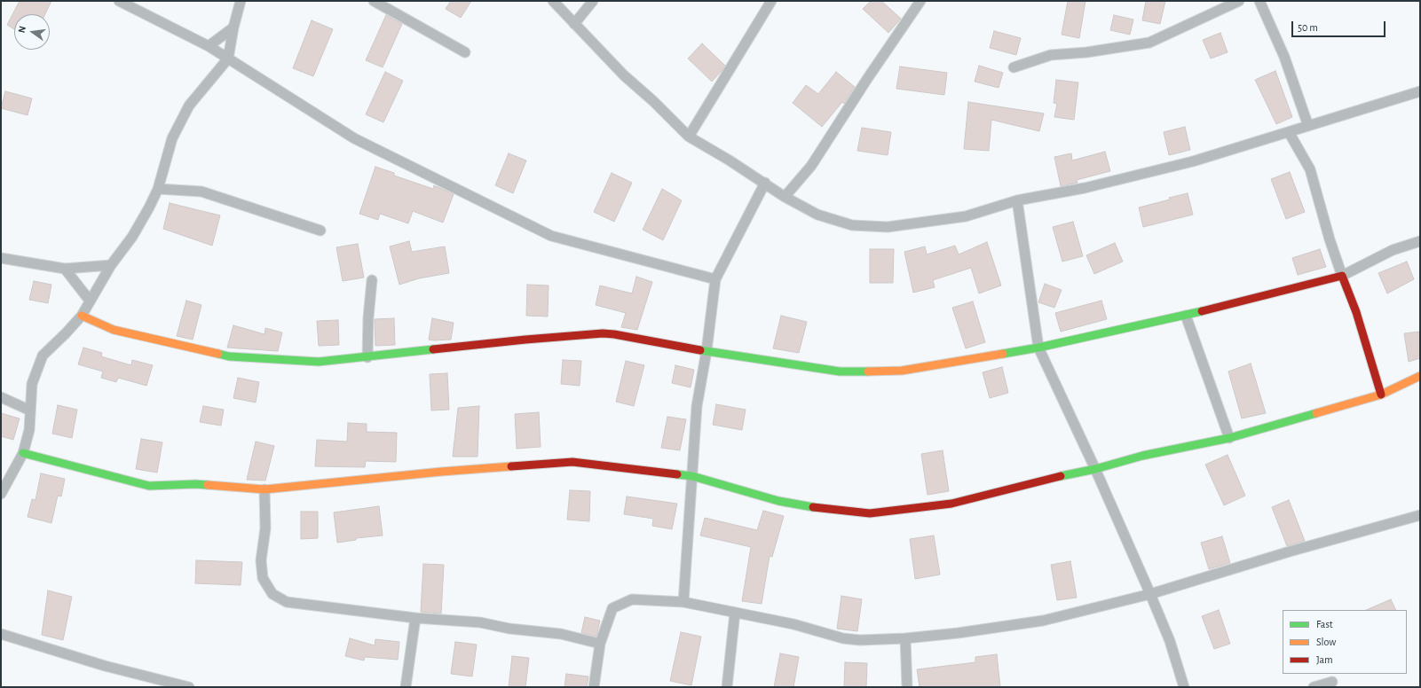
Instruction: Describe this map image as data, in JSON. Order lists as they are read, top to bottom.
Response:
{
  "legend": ["Fast", "Slow", "Jam"],
  "scale_bar": "50 m",
  "north": "left"
}
